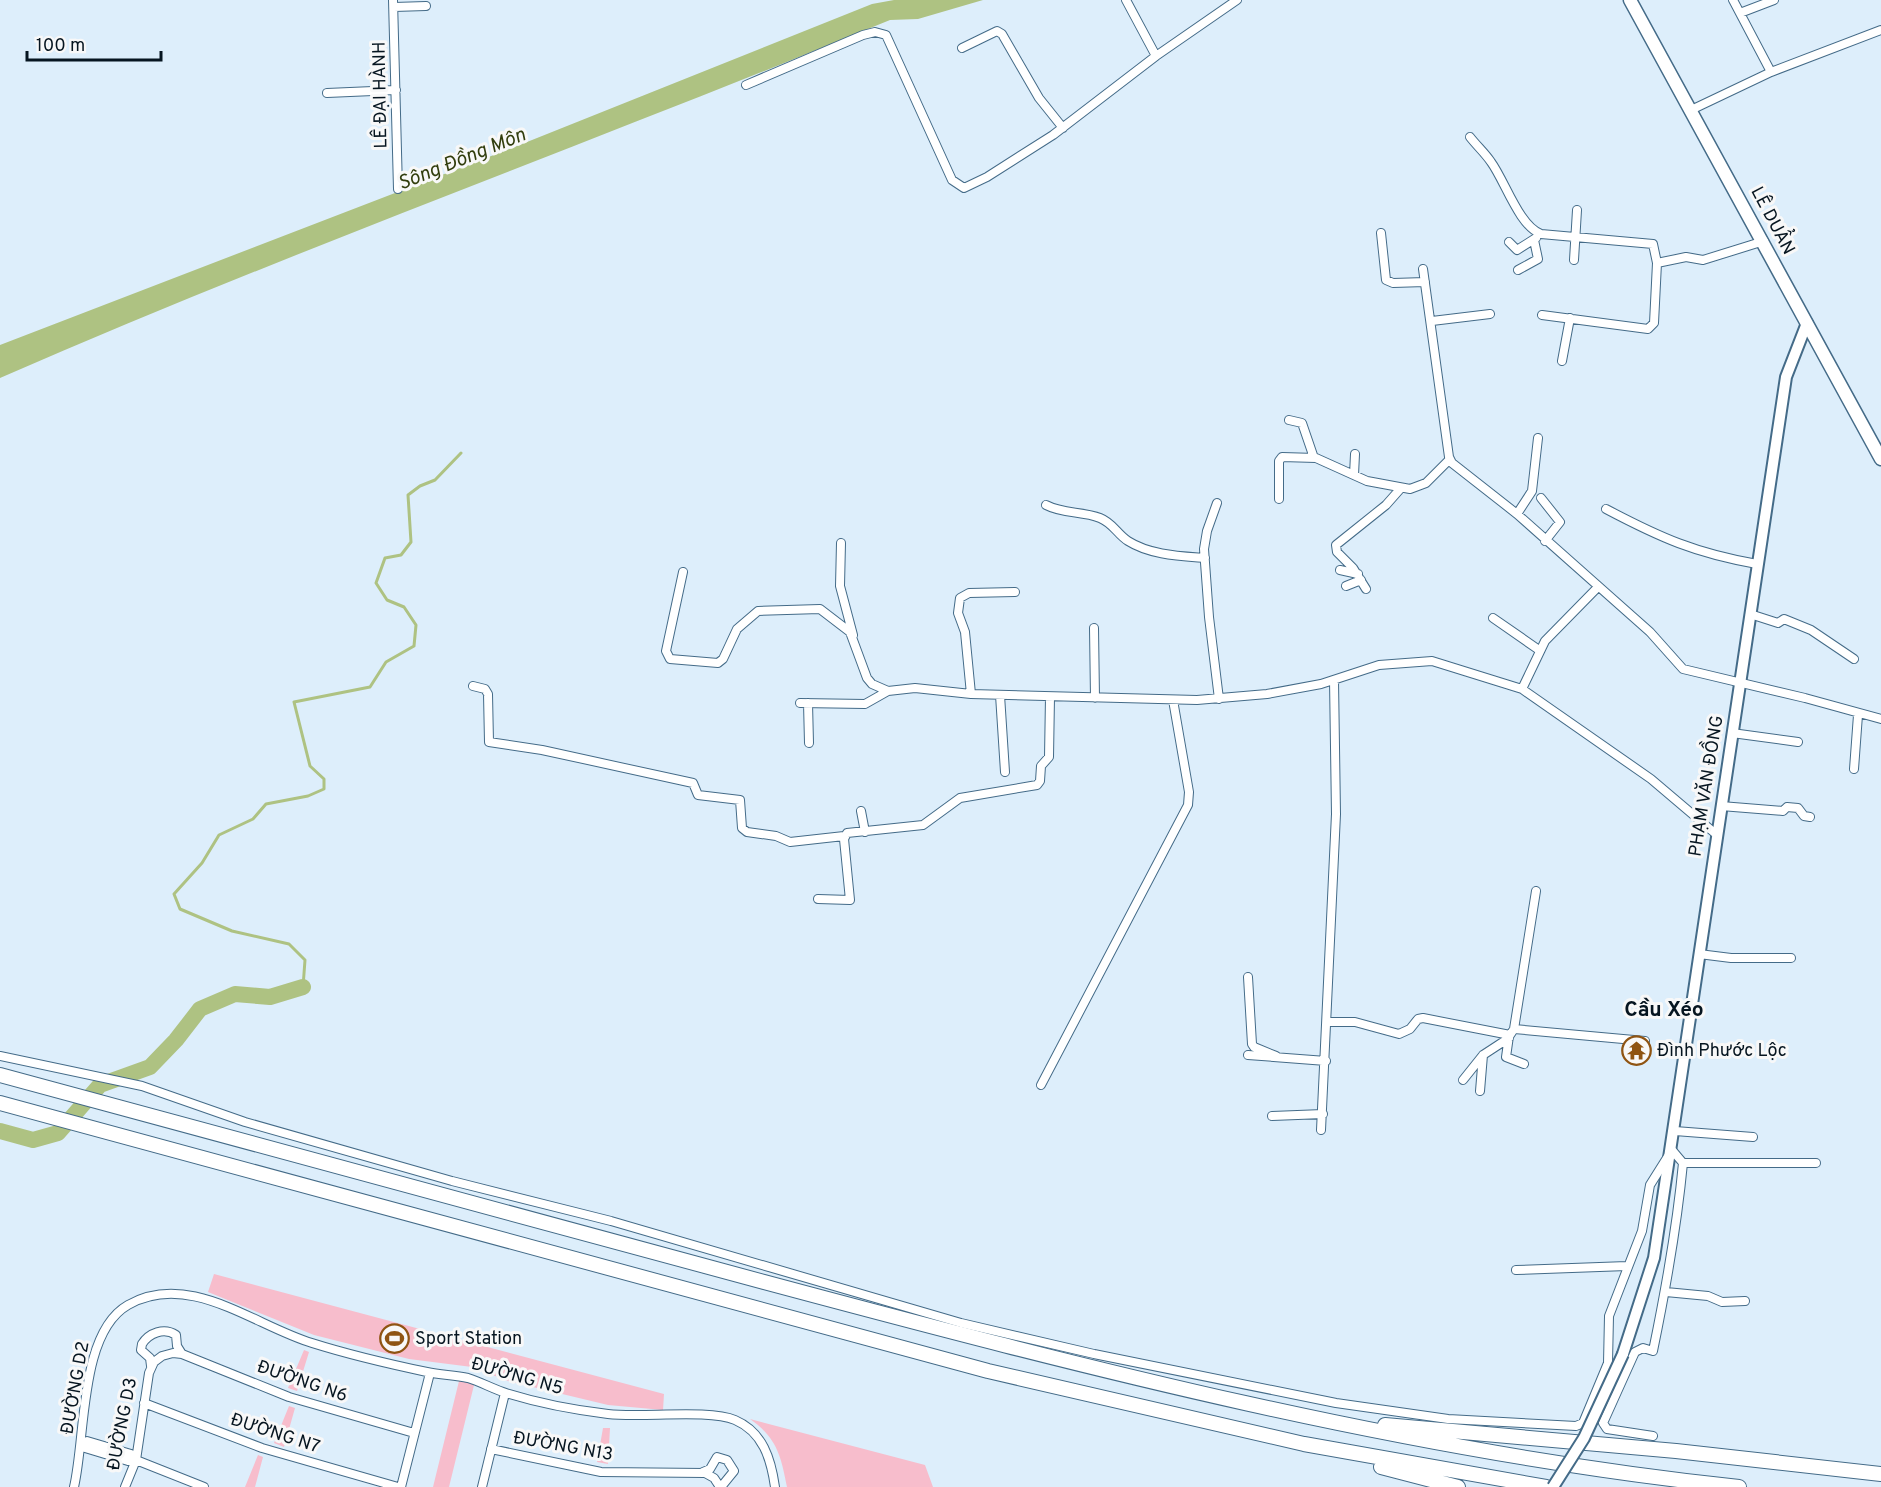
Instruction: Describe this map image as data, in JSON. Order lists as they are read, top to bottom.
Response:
{
  "streets": {
    "main road": ["LÊ DUẨN", "PHẠM VĂN ĐỒNG"],
    "street": [
      "LÊ ĐẠI HÀNH",
      "ĐƯỜNG N5",
      "ĐƯỜNG N6",
      "ĐƯỜNG D2",
      "ĐƯỜNG D3",
      "ĐƯỜNG N7",
      "ĐƯỜNG N13"
    ]
  },
  "crossings": [
    ["LÊ DUẨN", "PHẠM VĂN ĐỒNG"],
    ["ĐƯỜNG N5", "ĐƯỜNG D2"],
    ["ĐƯỜNG D3", "ĐƯỜNG N7"]
  ],
  "districts": ["Cầu Xéo"],
  "water": ["Sông Đồng Môn"],
  "places": {
    "temple": ["Đình Phước Lộc"],
    "sports": ["Sport Station"]
  },
  "scale_bar": "100 m"
}
